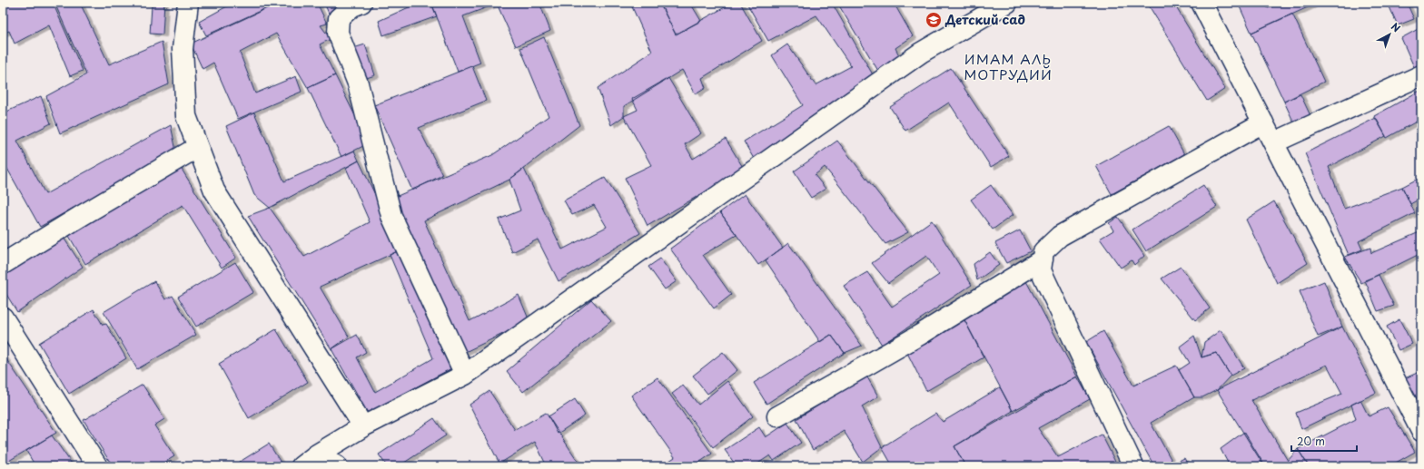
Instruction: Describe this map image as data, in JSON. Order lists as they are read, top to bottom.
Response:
{
  "districts": ["ИМАМ АЛЬ МОТРУДИЙ"],
  "places": {
    "school or university": ["Детский сад"]
  },
  "scale_bar": "20 m",
  "north": "top right"
}
